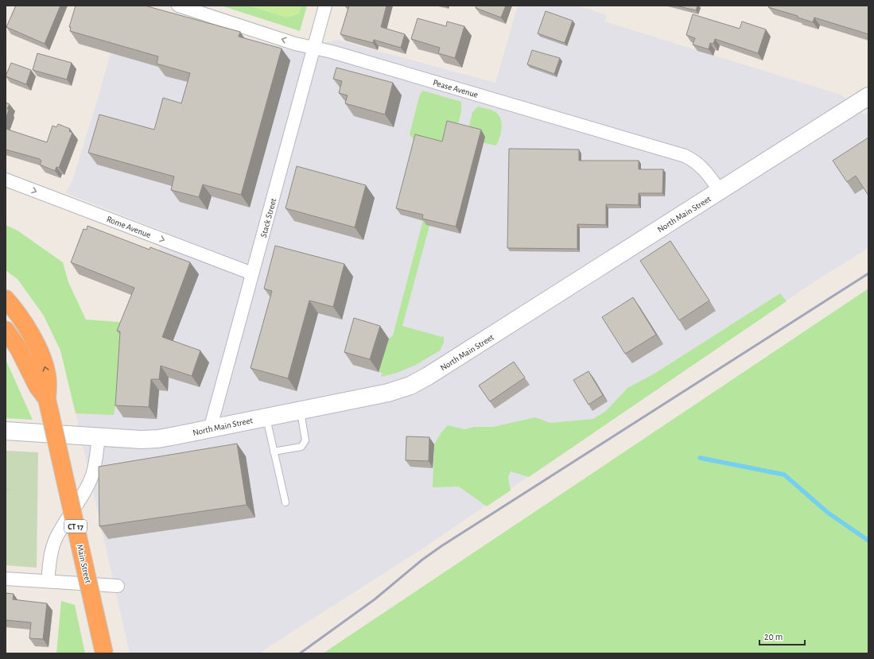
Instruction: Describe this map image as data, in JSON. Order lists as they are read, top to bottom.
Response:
{
  "streets": {
    "highway": ["CT 17", "Main Street"],
    "street": [
      "Pease Avenue",
      "North Main Street",
      "Stack Street",
      "Rome Avenue"
    ]
  },
  "crossings": [
    ["Pease Avenue", "North Main Street"],
    ["Pease Avenue", "Stack Street"],
    ["North Main Street", "Stack Street"],
    ["Stack Street", "Rome Avenue"]
  ],
  "one_way": ["Rome Avenue"],
  "scale_bar": "20 m"
}
